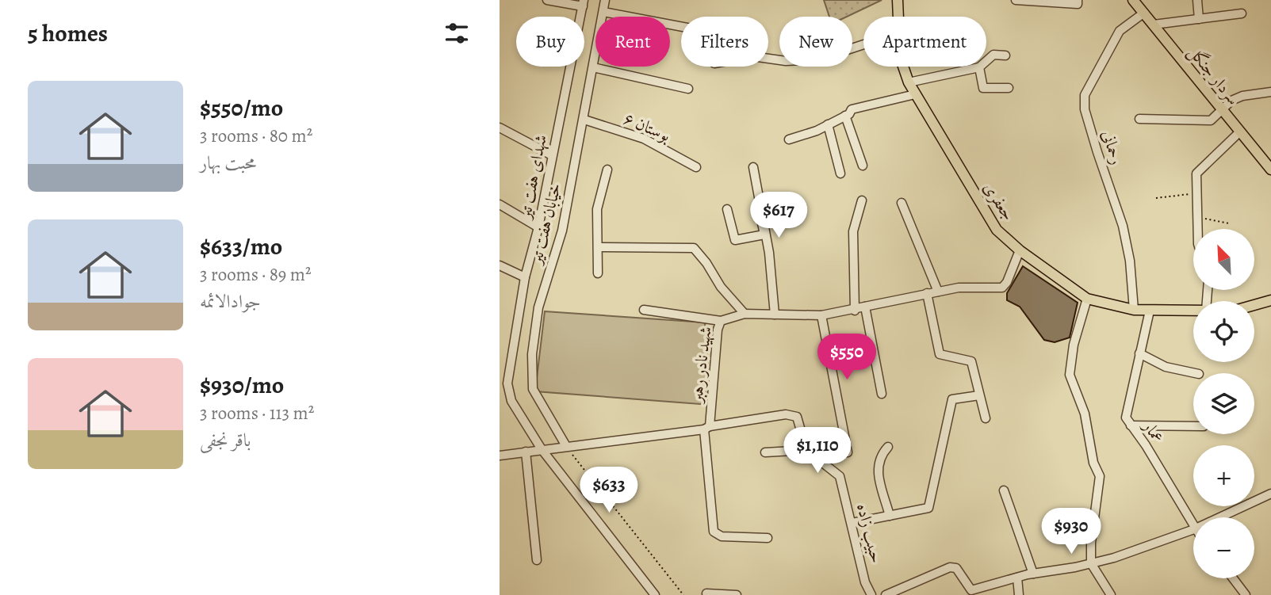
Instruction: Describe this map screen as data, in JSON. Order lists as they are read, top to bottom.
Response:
{
  "streets": {
    "main road": ["سردار جنگل", "جعفری"],
    "street": [
      "بوستان ۶",
      "رحمانی",
      "شهدای هفت تیر",
      "خیابان هفت تیر",
      "شهید نادر رهبر",
      "عمار",
      "حبیب زاده"
    ]
  },
  "crossings": [
    ["سردار جنگل", "رحمانی"],
    ["بوستان ۶", "خیابان هفت تیر"],
    ["رحمانی", "جعفری"],
    ["جعفری", "شهید نادر رهبر"],
    ["جعفری", "عمار"]
  ],
  "north": "top left",
  "page": {
    "heading": "5 homes",
    "chip": [
      "Buy",
      "Rent",
      "Filters",
      "New",
      "Apartment"
    ],
    "list": [
      {
        "name": "$550/mo",
        "note": "3 rooms · 80 m² · محبت بهار"
      },
      {
        "name": "$633/mo",
        "note": "3 rooms · 89 m² · جوادالائمه"
      },
      {
        "name": "$930/mo",
        "note": "3 rooms · 113 m² · باقر نجفی"
      }
    ],
    "price": [
      "$617",
      "$550",
      "$1,110",
      "$633",
      "$930"
    ],
    "map_buttons": ["+", "−"]
  }
}
